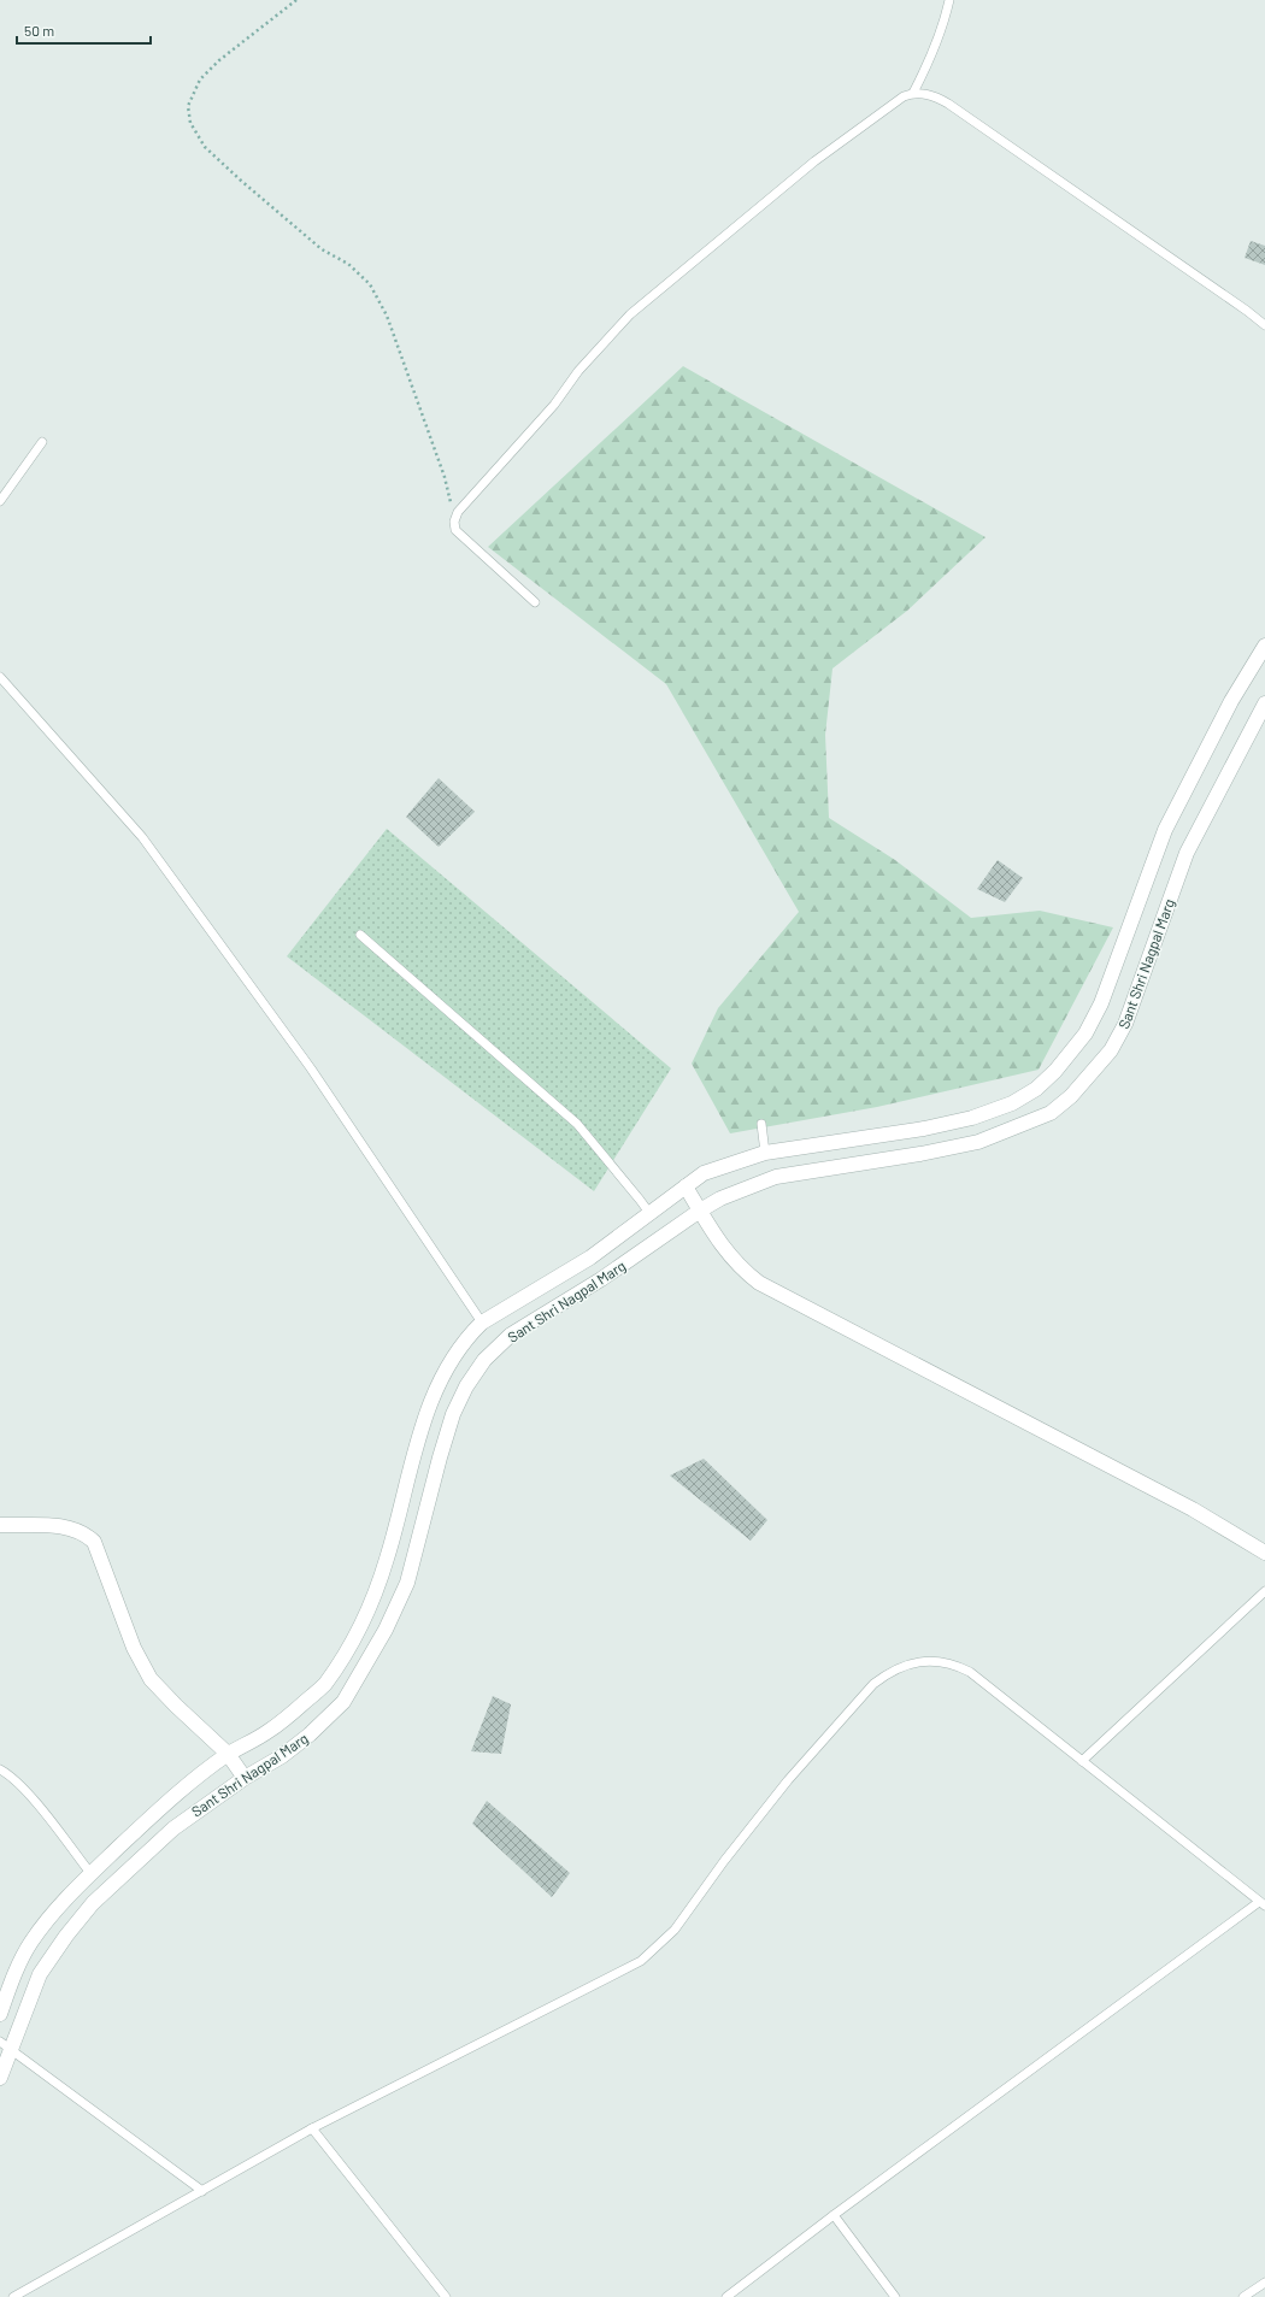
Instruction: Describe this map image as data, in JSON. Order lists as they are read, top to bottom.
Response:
{
  "streets": {
    "street": ["Sant Shri Nagpal Marg"]
  },
  "scale_bar": "50 m"
}
